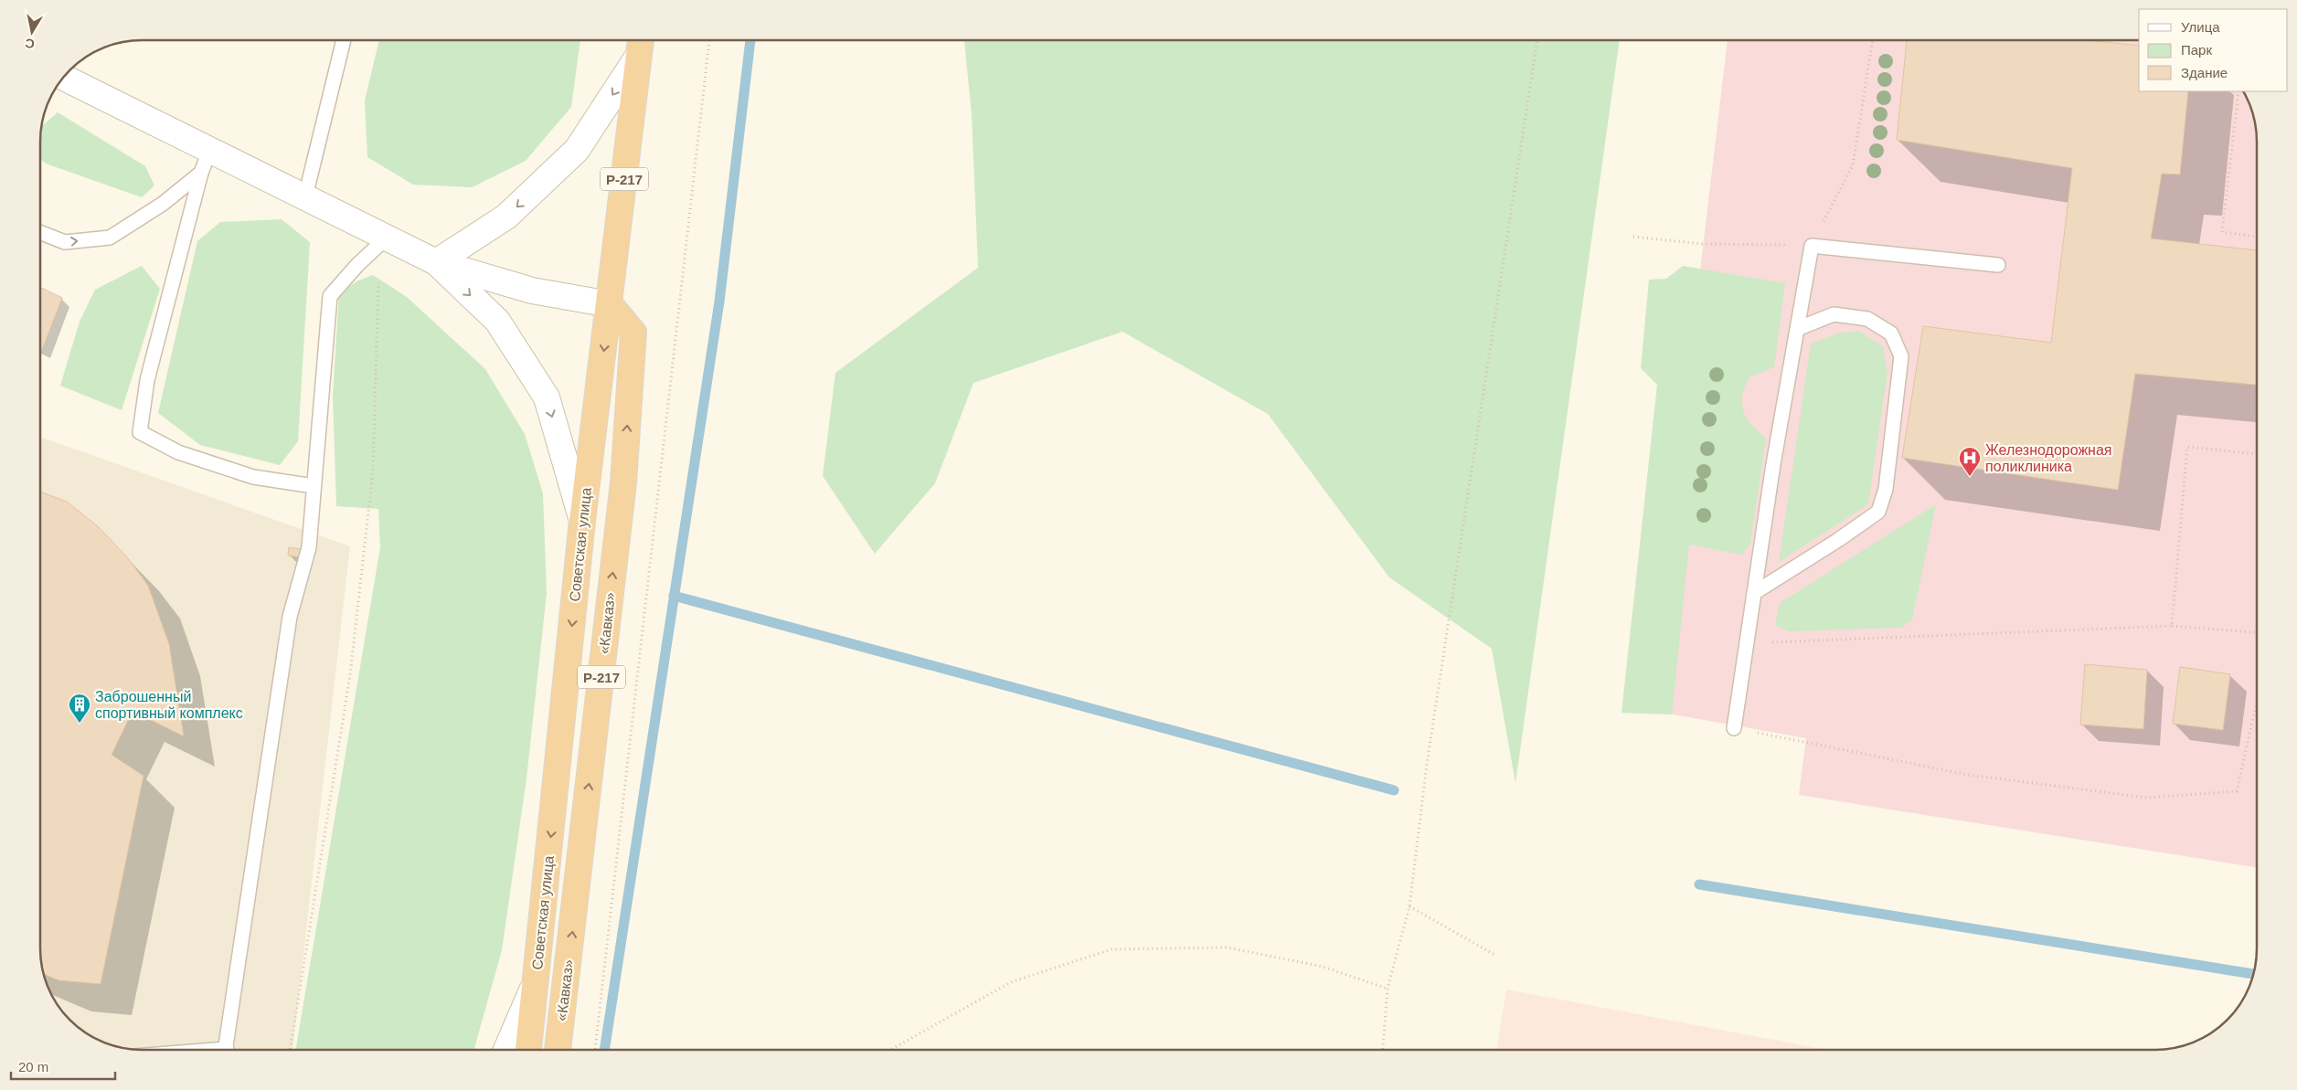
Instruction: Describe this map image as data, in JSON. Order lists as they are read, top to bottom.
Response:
{
  "streets": {
    "highway": ["Р-217", "Советская улица", "«Кавказ»"]
  },
  "crossings": [
    ["Советская улица", "«Кавказ»"]
  ],
  "one_way": ["Советская улица", "«Кавказ»"],
  "places": {
    "hospital": ["Железнодорожная поликлиника"],
    "building": ["Заброшенный спортивный комплекс"]
  },
  "legend": ["Улица", "Парк", "Здание"],
  "scale_bar": "20 m",
  "north": "bottom"
}
